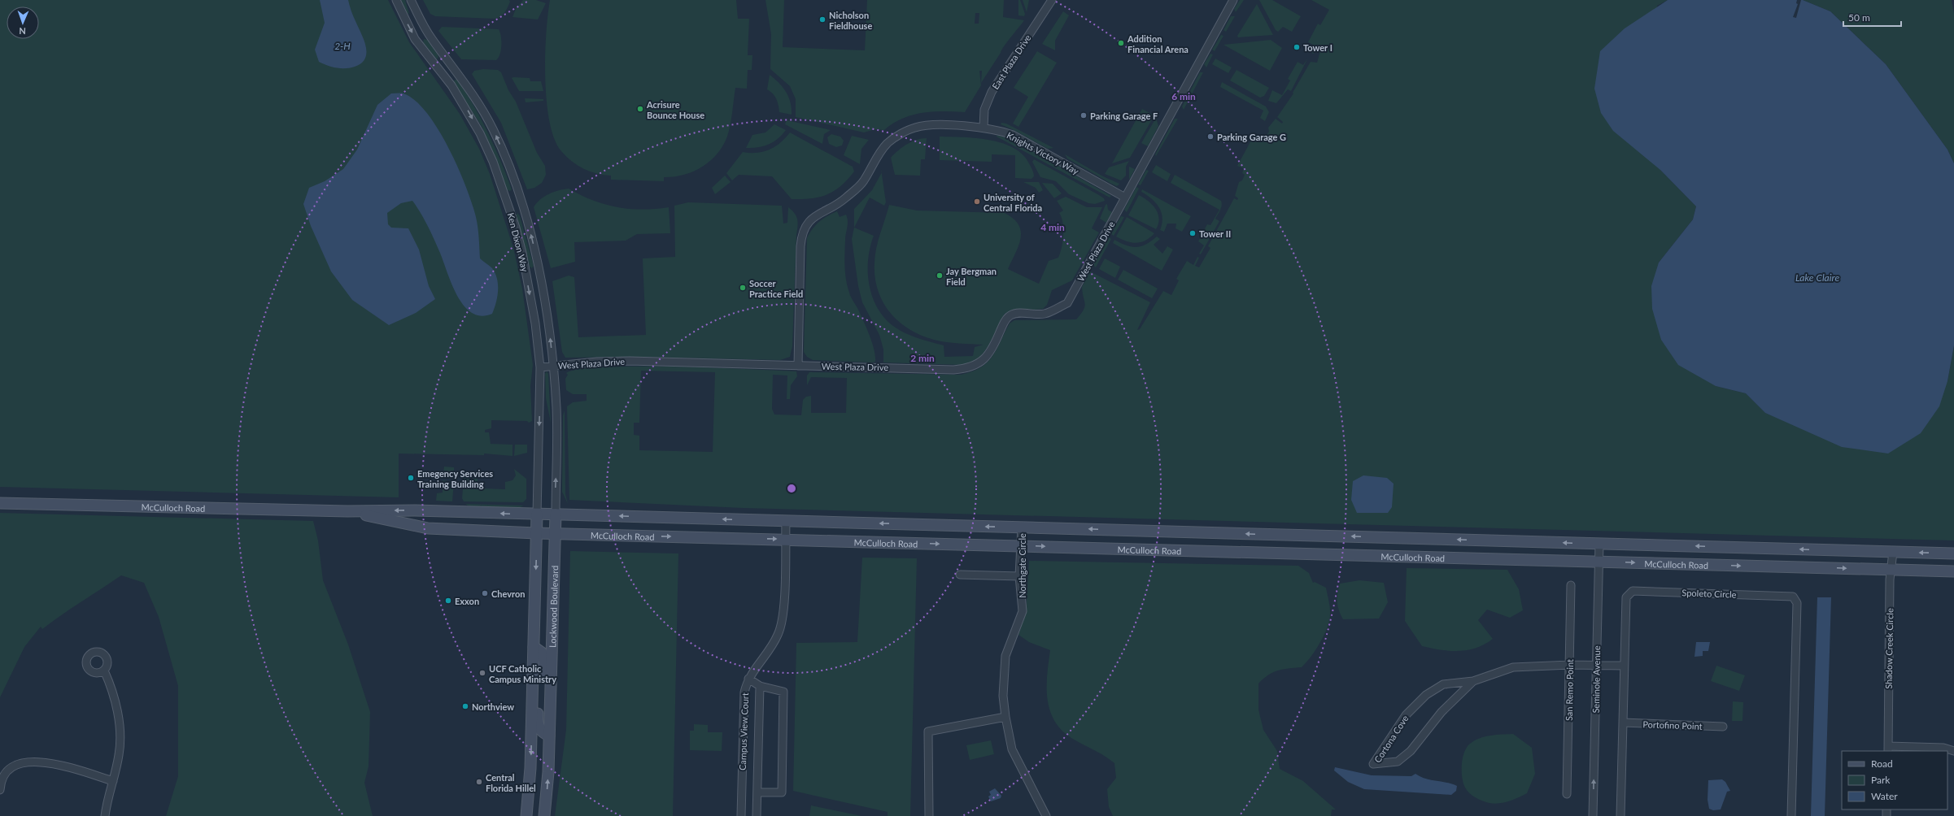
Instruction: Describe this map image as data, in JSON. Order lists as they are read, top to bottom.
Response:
{
  "streets": {
    "main road": ["McCulloch Road", "Lockwood Boulevard"],
    "street": [
      "East Plaza Drive",
      "Knights Victory Way",
      "Ken Dixon Way",
      "West Plaza Drive",
      "Northgate Circle",
      "Spoleto Circle",
      "Shadow Creek Circle",
      "Seminole Avenue",
      "San Remo Point",
      "Portofino Point",
      "Campus View Court",
      "Cortona Cove"
    ]
  },
  "crossings": [
    ["East Plaza Drive", "Knights Victory Way"],
    ["Knights Victory Way", "West Plaza Drive"],
    ["Ken Dixon Way", "West Plaza Drive"],
    ["Ken Dixon Way", "McCulloch Road"],
    ["Ken Dixon Way", "Lockwood Boulevard"],
    ["McCulloch Road", "Northgate Circle"],
    ["McCulloch Road", "Lockwood Boulevard"],
    ["McCulloch Road", "Shadow Creek Circle"],
    ["McCulloch Road", "Seminole Avenue"],
    ["McCulloch Road", "Campus View Court"],
    ["Spoleto Circle", "Portofino Point"],
    ["Spoleto Circle", "Cortona Cove"],
    ["Seminole Avenue", "Cortona Cove"],
    ["San Remo Point", "Cortona Cove"]
  ],
  "one_way": ["Seminole Avenue"],
  "water": ["2-H", "Lake Claire"],
  "places": [
    "Nicholson Fieldhouse",
    "Addition Financial Arena",
    "Tower I",
    "Acrisure Bounce House",
    "Parking Garage F",
    "Parking Garage G",
    "University of Central Florida",
    "Tower II",
    "Jay Bergman Field",
    "Soccer Practice Field",
    "Emegency Services Training Building",
    "Chevron",
    "Exxon",
    "UCF Catholic Campus Ministry",
    "Northview",
    "Central Florida Hillel"
  ],
  "legend": ["Road", "Park", "Water"],
  "scale_bar": "50 m",
  "north": "bottom",
  "rings": ["6 min", "4 min", "2 min"]
}
